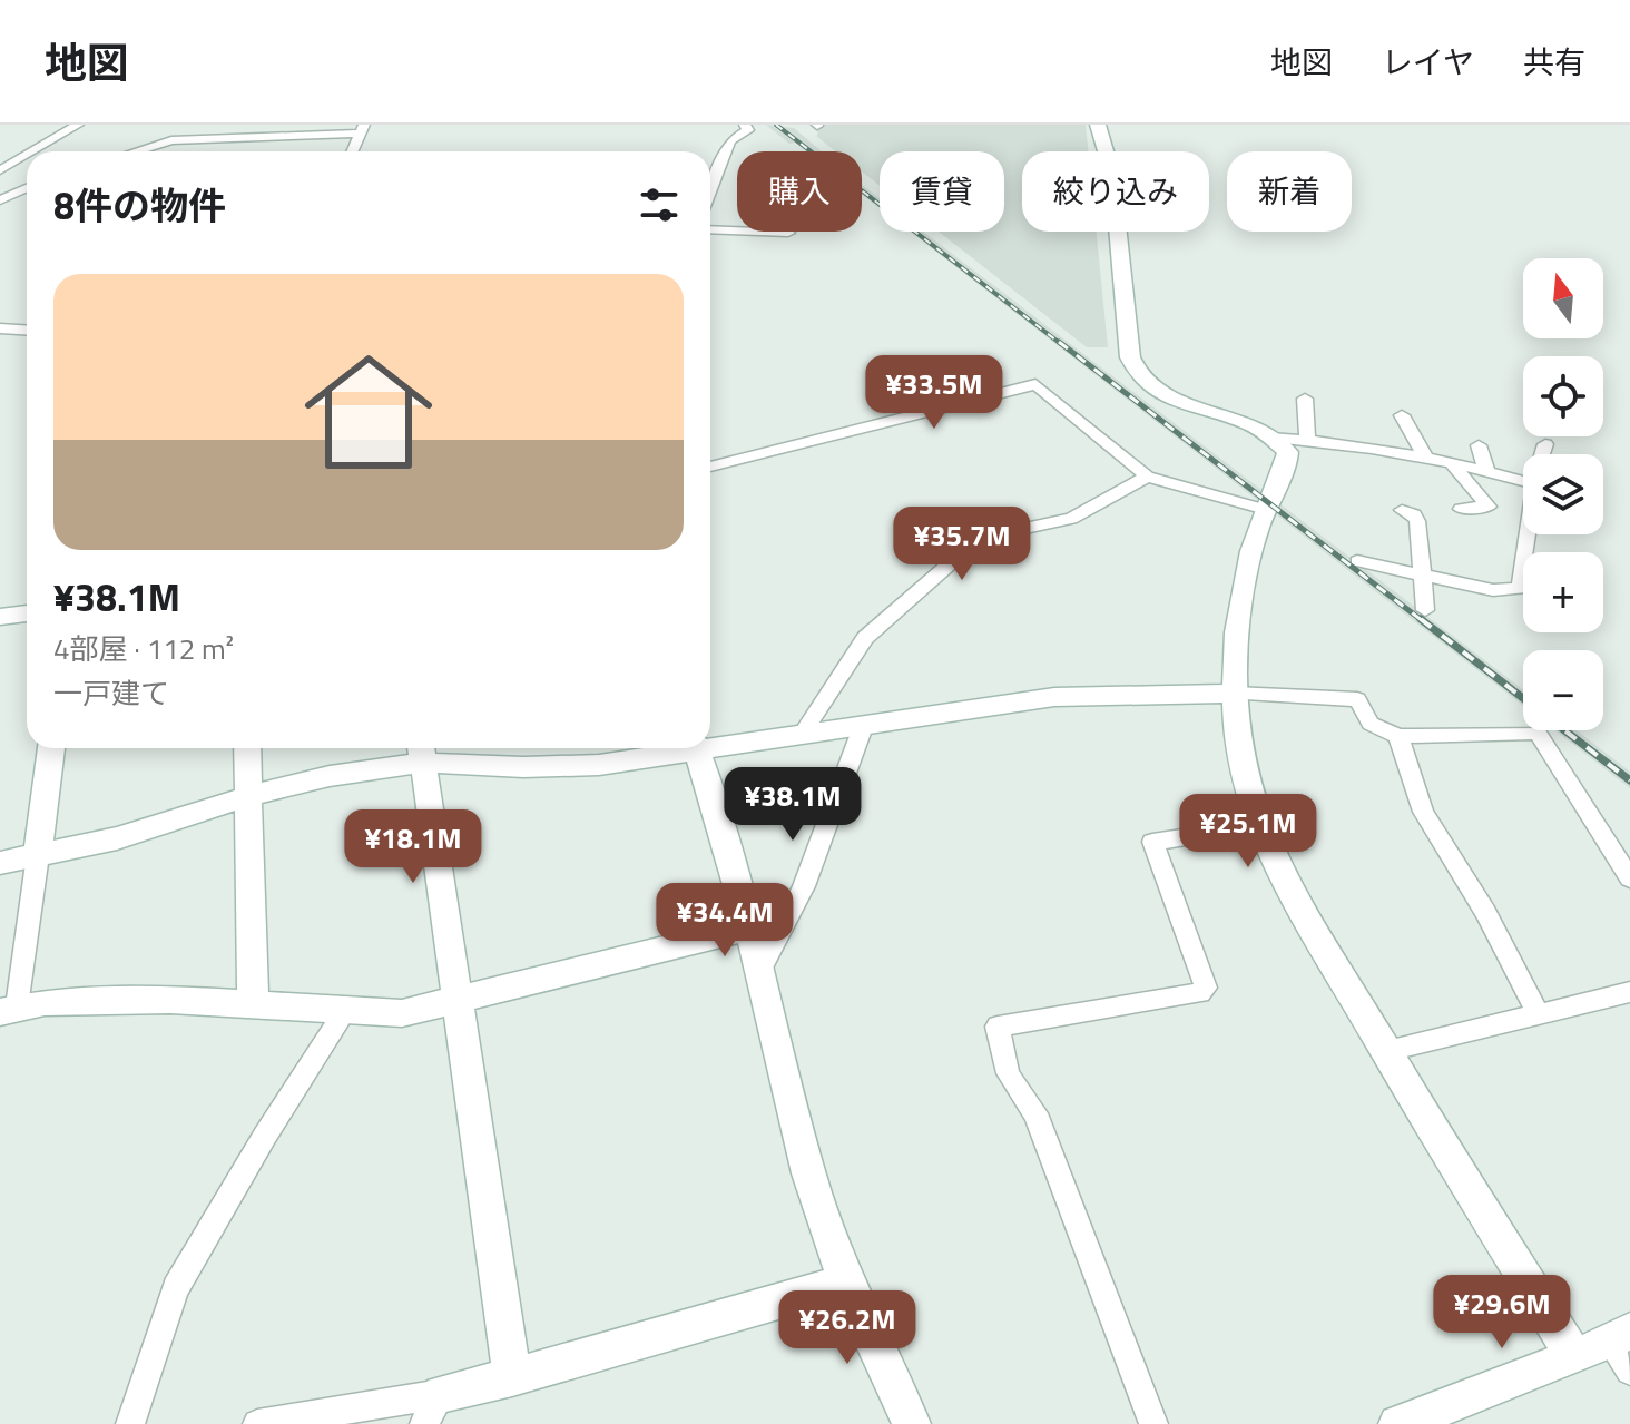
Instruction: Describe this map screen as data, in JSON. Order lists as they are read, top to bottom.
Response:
{
  "north": "top",
  "page": {
    "header": "地図",
    "nav": ["地図", "レイヤ", "共有"],
    "chip": [
      "購入",
      "賃貸",
      "絞り込み",
      "新着"
    ],
    "heading": "8件の物件",
    "map_buttons": ["+", "−"],
    "list": [
      {
        "name": "¥38.1M",
        "note": "4部屋 · 112 m² · 一戸建て"
      }
    ],
    "price": [
      "¥33.5M",
      "¥35.7M",
      "¥38.1M",
      "¥25.1M",
      "¥18.1M",
      "¥34.4M",
      "¥29.6M",
      "¥26.2M"
    ]
  }
}
